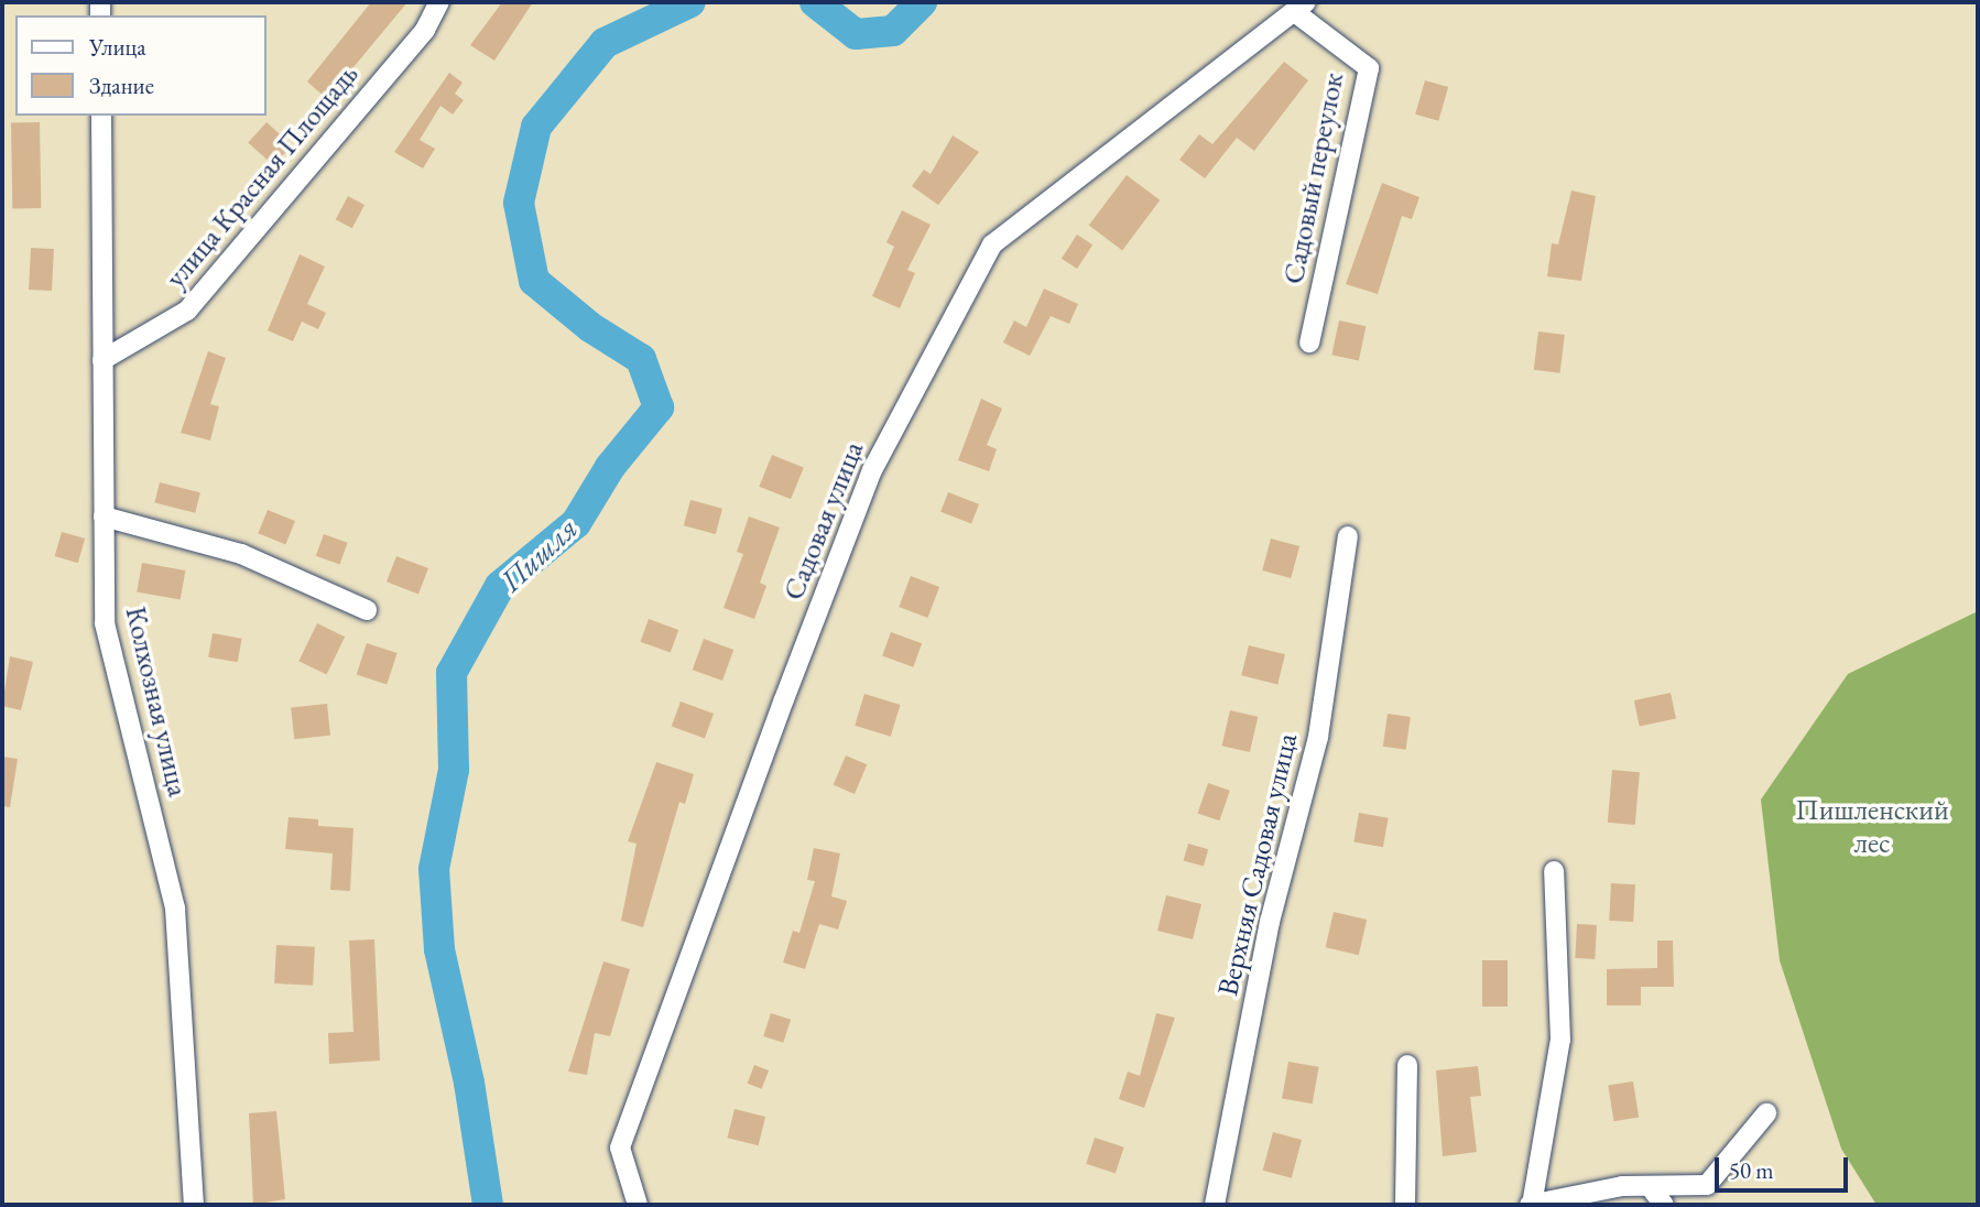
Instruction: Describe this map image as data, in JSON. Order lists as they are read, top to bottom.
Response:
{
  "streets": {
    "street": [
      "улица Красная Площадь",
      "Садовый переулок",
      "Садовая улица",
      "Колхозная улица",
      "Верхняя Садовая улица"
    ]
  },
  "crossings": [
    ["улица Красная Площадь", "Колхозная улица"],
    ["Садовый переулок", "Садовая улица"]
  ],
  "water": ["Пишля"],
  "parks": ["Пишленский лес"],
  "legend": ["Улица", "Здание"],
  "scale_bar": "50 m"
}
